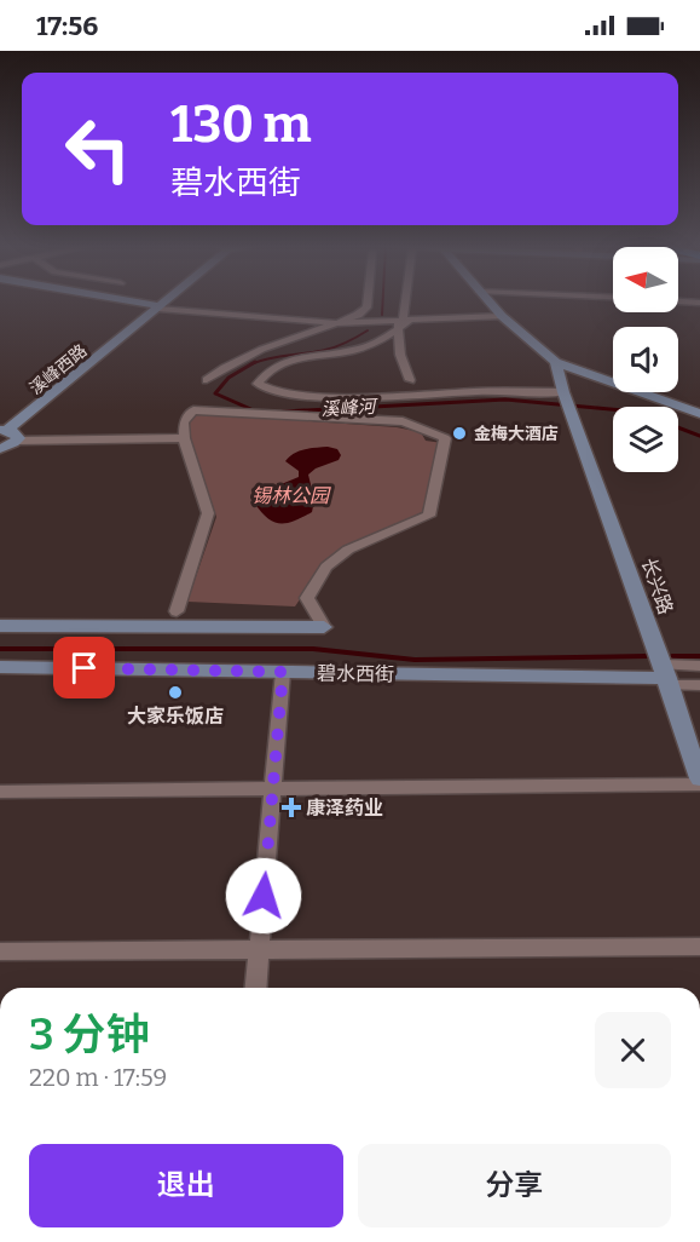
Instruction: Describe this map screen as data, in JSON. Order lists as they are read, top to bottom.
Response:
{
  "streets": {
    "street": ["溪峰西路", "长兴路", "碧水西街"]
  },
  "crossings": [
    ["长兴路", "碧水西街"]
  ],
  "water": ["溪峰河"],
  "parks": ["锡林公园"],
  "places": {
    "other": ["金梅大酒店", "大家乐饭店"],
    "health": ["康泽药业"]
  },
  "north": "left",
  "page": {
    "status": "17:56",
    "turn": ["130 m", "碧水西街"],
    "heading": ["3 分钟", "220 m · 17:59"],
    "buttons": ["退出", "分享"]
  }
}
